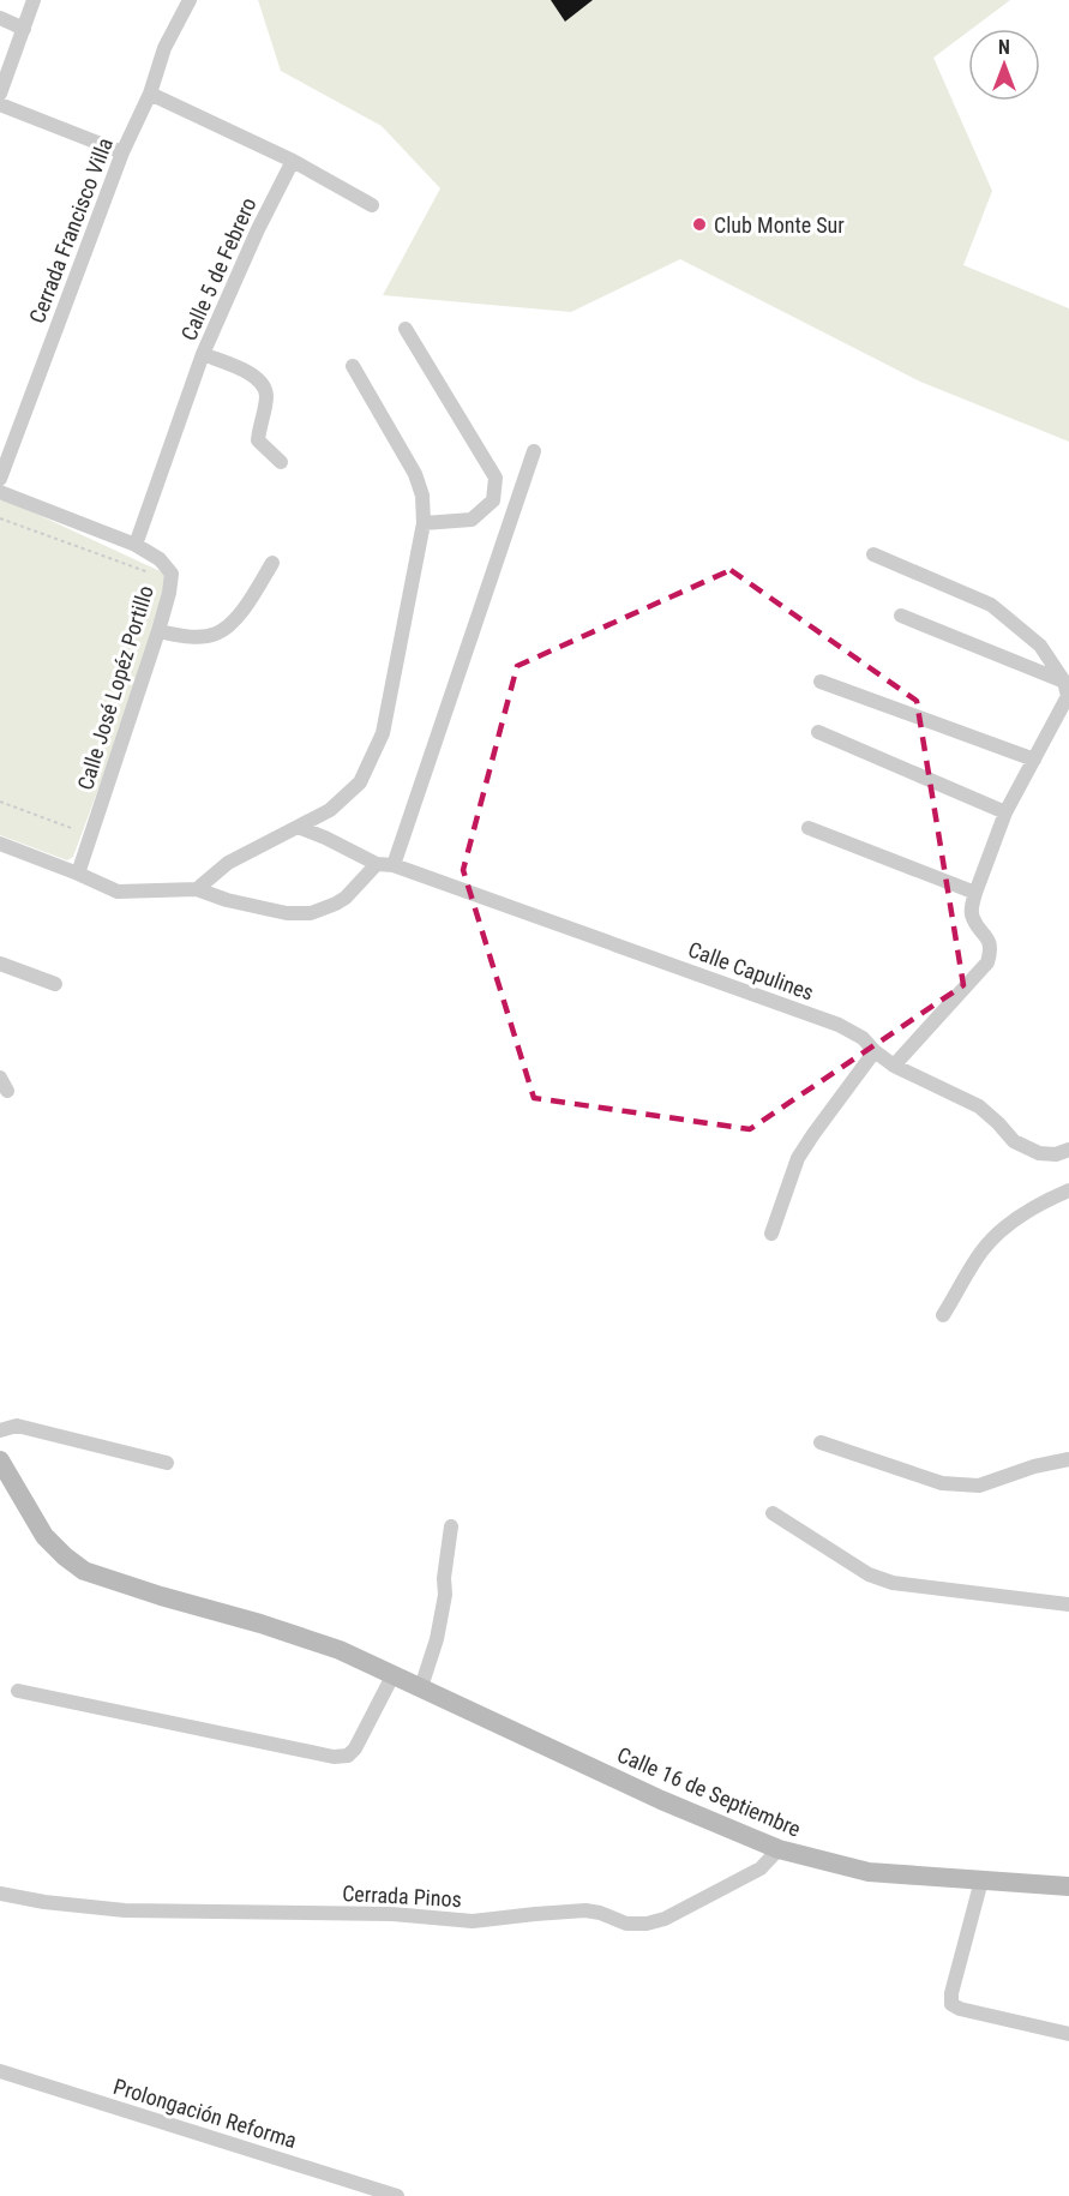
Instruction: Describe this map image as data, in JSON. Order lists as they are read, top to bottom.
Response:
{
  "streets": {
    "main road": ["Calle 16 de Septiembre"],
    "street": [
      "Cerrada Francisco Villa",
      "Calle 5 de Febrero",
      "Calle José Lopéz Portillo",
      "Calle Capulines",
      "Cerrada Pinos",
      "Prolongación Reforma"
    ]
  },
  "crossings": [
    ["Calle 5 de Febrero", "Calle José Lopéz Portillo"],
    ["Calle 16 de Septiembre", "Cerrada Pinos"]
  ],
  "places": ["Club Monte Sur"],
  "north": "top"
}
